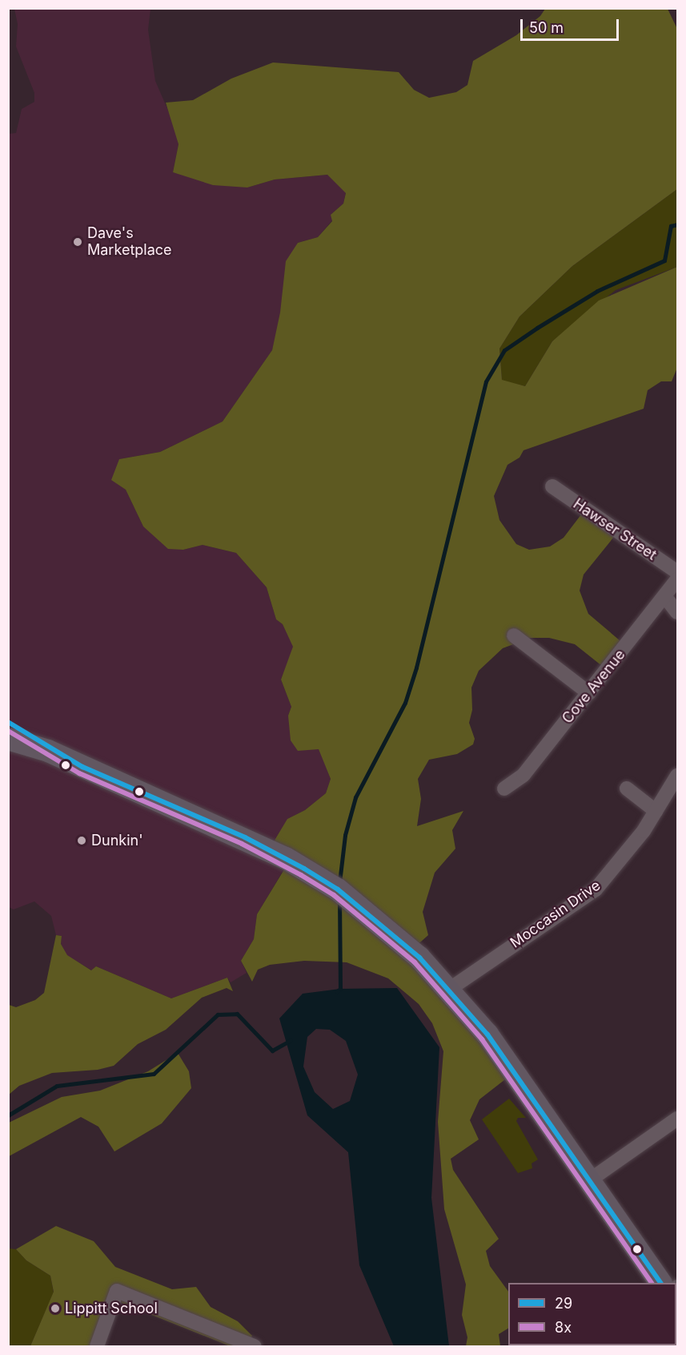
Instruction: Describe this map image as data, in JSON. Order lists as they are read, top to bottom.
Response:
{
  "streets": {
    "street": ["Hawser Street", "Cove Avenue", "Moccasin Drive"]
  },
  "places": ["Dave's Marketplace", "Dunkin'", "Lippitt School"],
  "lines": ["transit line 29", "transit line 8x"],
  "legend": ["29", "8x"],
  "scale_bar": "50 m"
}
